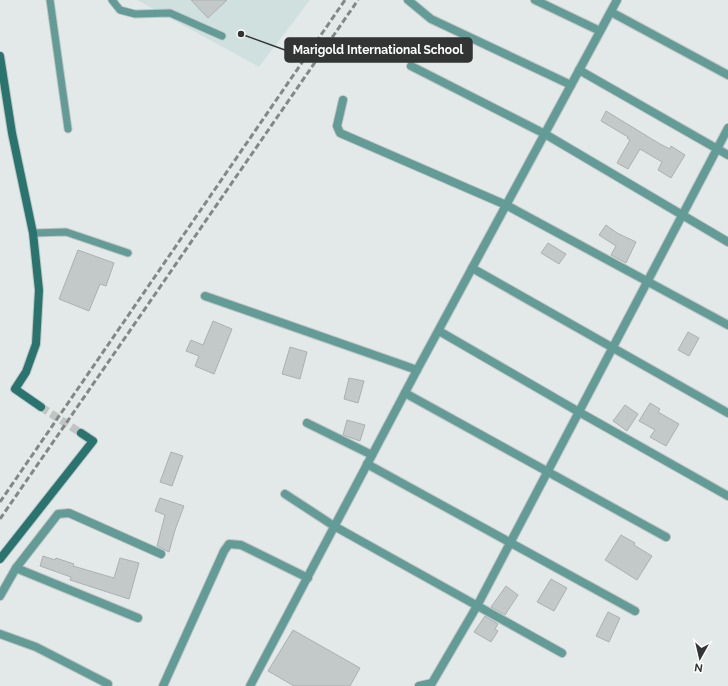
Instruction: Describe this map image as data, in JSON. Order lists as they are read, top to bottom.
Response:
{
  "places": ["Marigold International School"],
  "north": "bottom"
}
